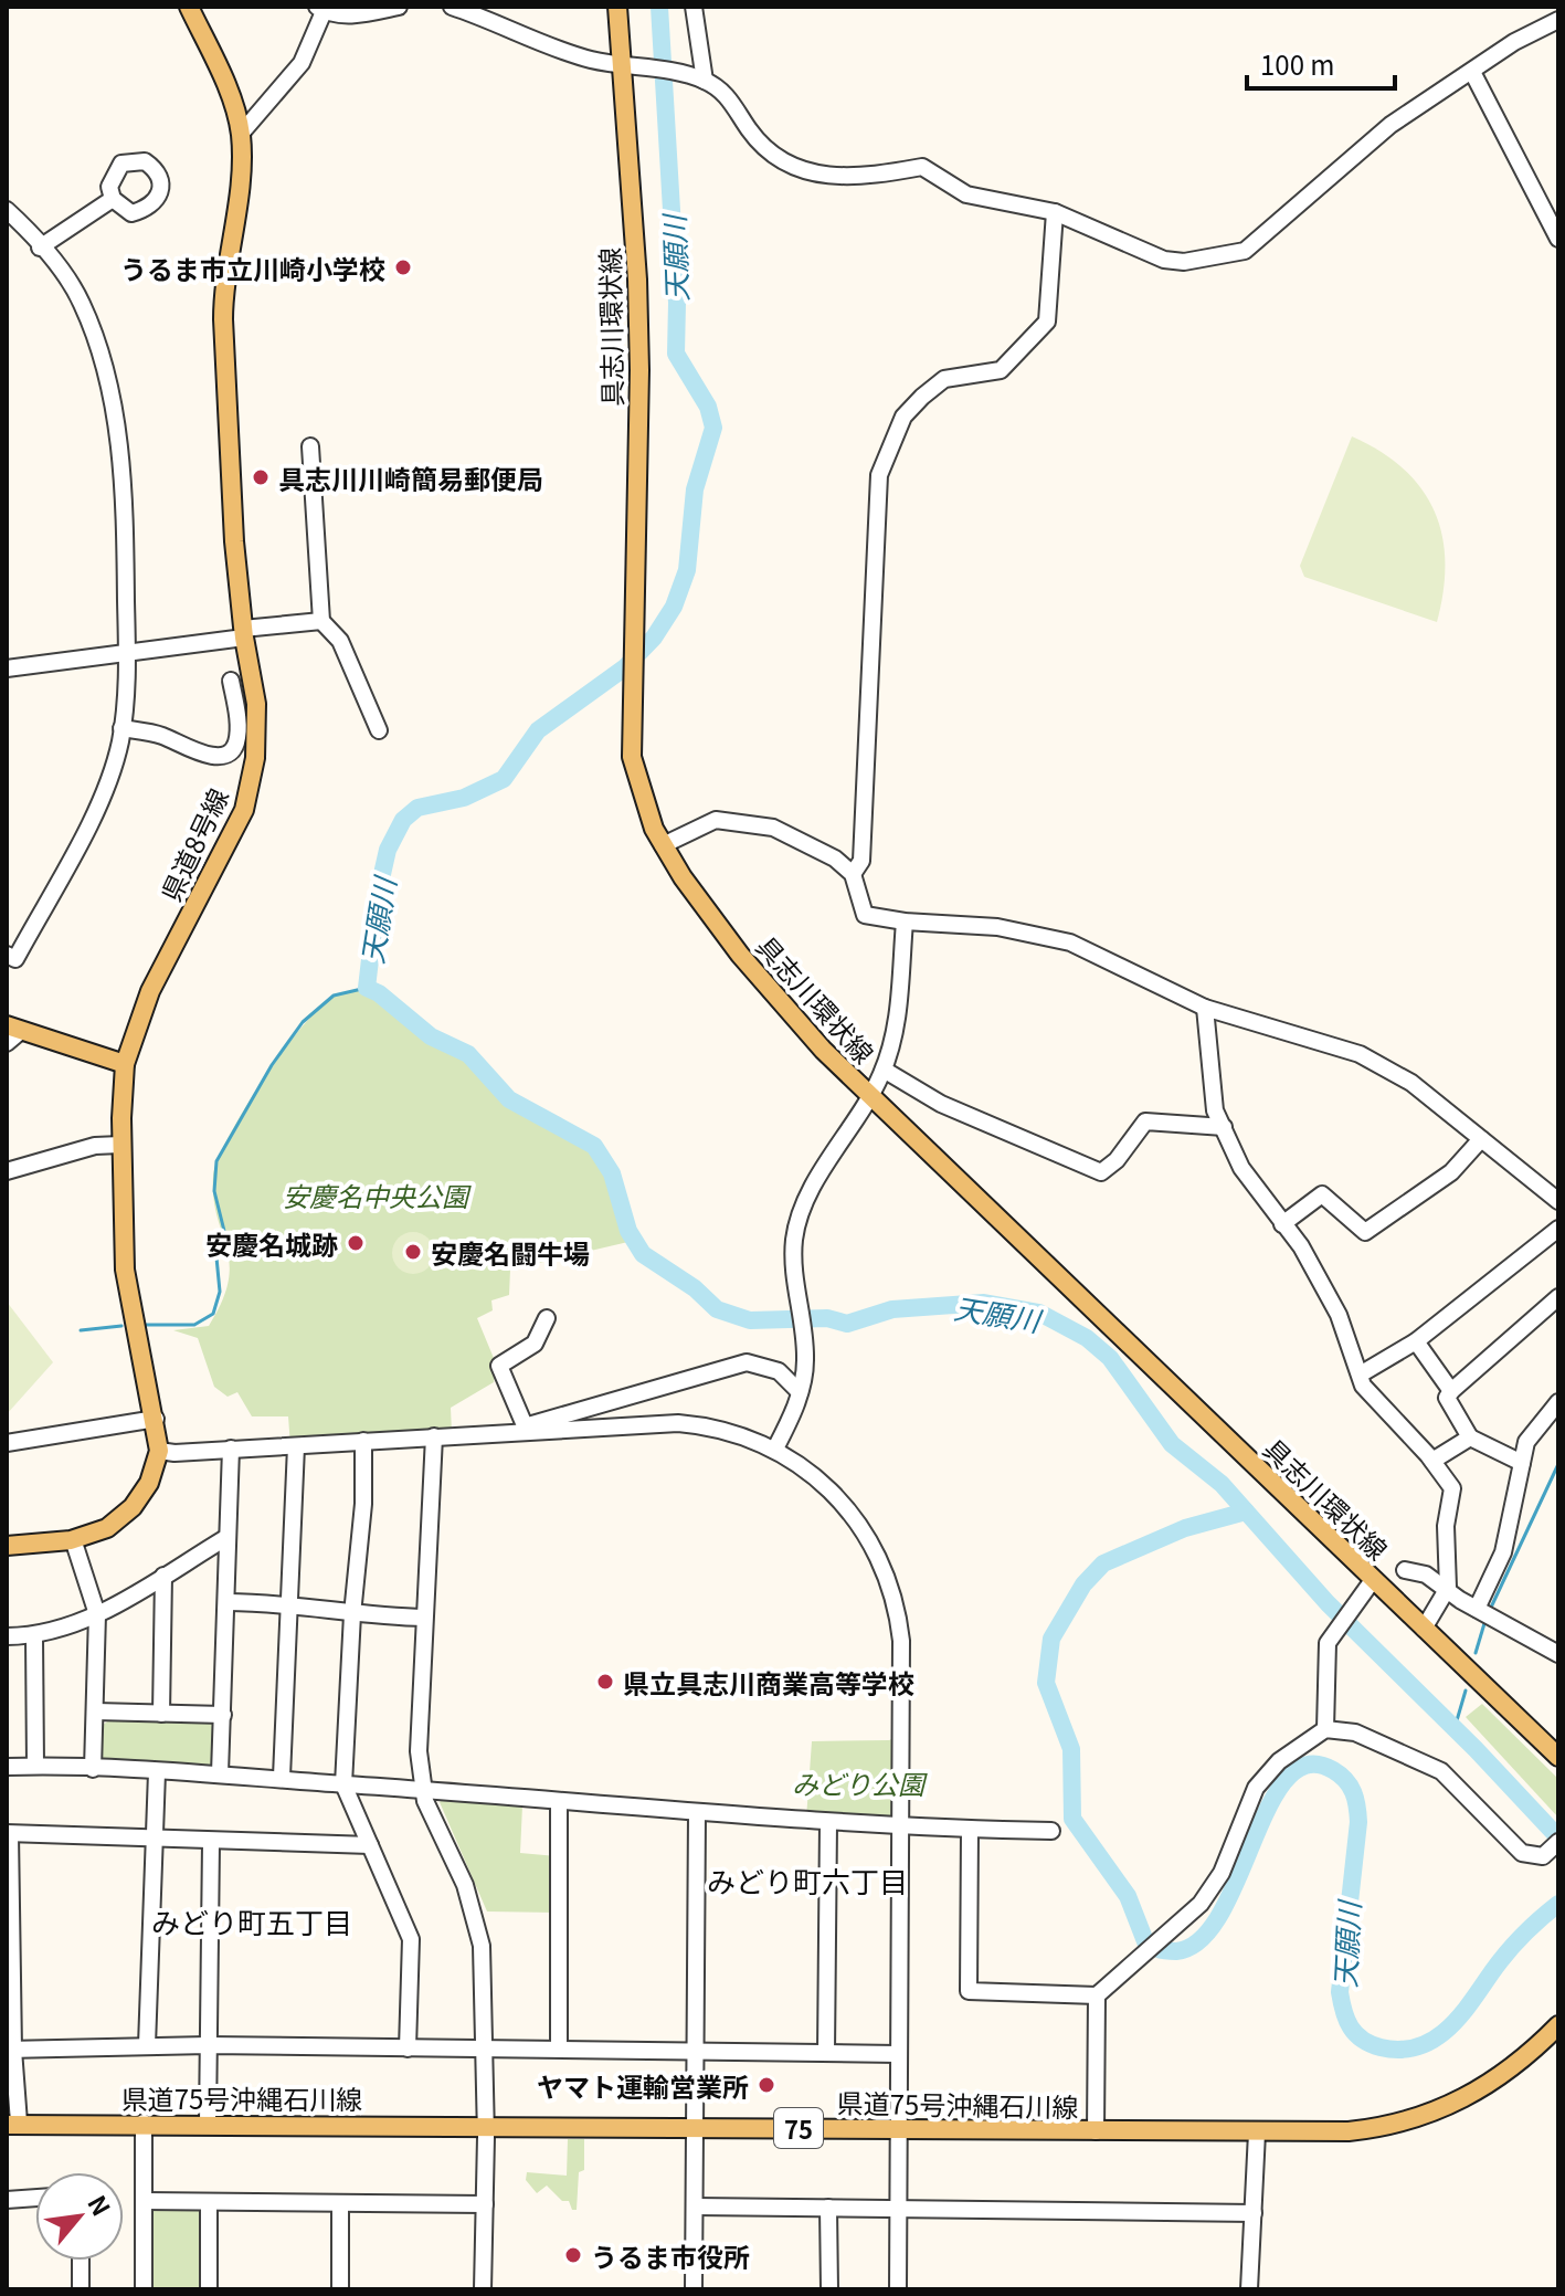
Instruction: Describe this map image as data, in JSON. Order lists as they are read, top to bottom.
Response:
{
  "streets": {
    "main road": [
      "具志川環状線",
      "県道8号線",
      "県道75号沖縄石川線",
      "75"
    ]
  },
  "districts": ["みどり町六丁目", "みどり町五丁目"],
  "water": ["天願川"],
  "parks": ["安慶名中央公園", "みどり公園"],
  "places": [
    "うるま市立川崎小学校",
    "具志川川崎簡易郵便局",
    "安慶名城跡",
    "安慶名闘牛場",
    "県立具志川商業高等学校",
    "ヤマト運輸営業所",
    "うるま市役所"
  ],
  "scale_bar": "100 m",
  "north": "top right"
}
